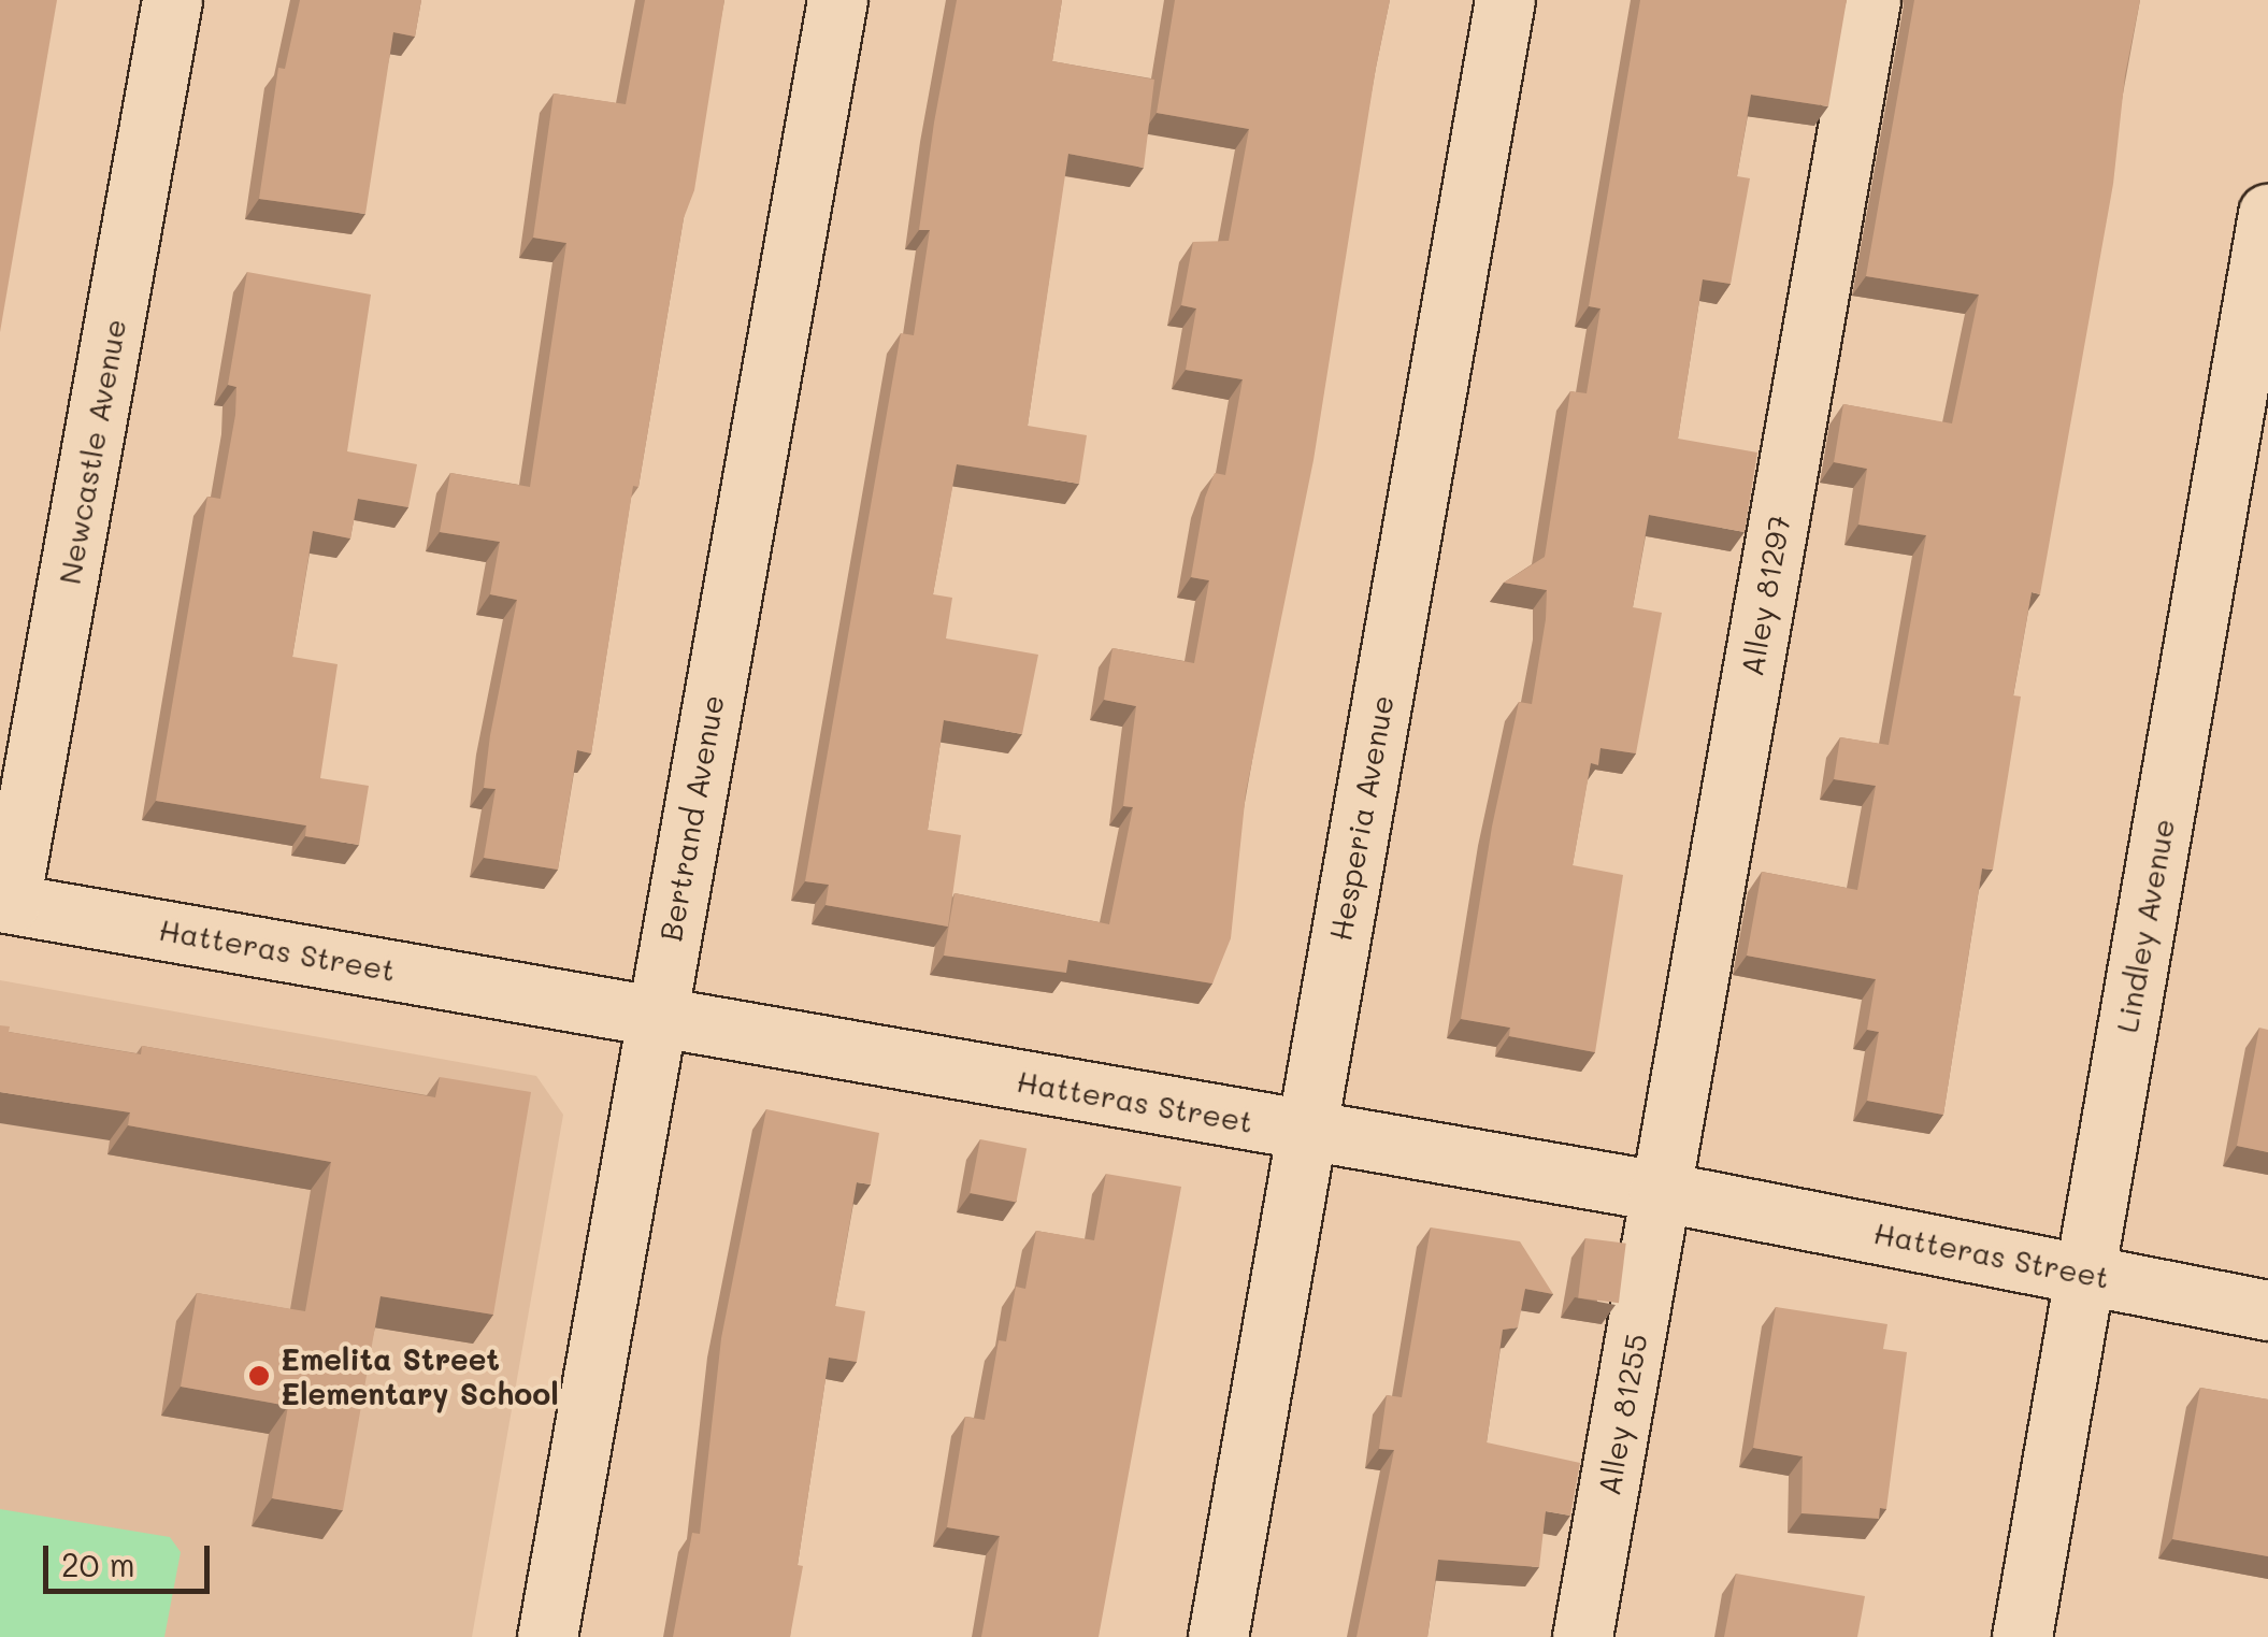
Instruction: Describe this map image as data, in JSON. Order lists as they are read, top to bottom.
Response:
{
  "streets": {
    "street": [
      "Newcastle Avenue",
      "Alley 81297",
      "Bertrand Avenue",
      "Hesperia Avenue",
      "Lindley Avenue",
      "Hatteras Street",
      "Alley 81255"
    ]
  },
  "crossings": [
    ["Newcastle Avenue", "Hatteras Street"],
    ["Alley 81297", "Hatteras Street"],
    ["Alley 81297", "Alley 81255"],
    ["Bertrand Avenue", "Hatteras Street"],
    ["Hesperia Avenue", "Hatteras Street"],
    ["Lindley Avenue", "Hatteras Street"],
    ["Hatteras Street", "Alley 81255"]
  ],
  "places": ["Emelita Street Elementary School"],
  "scale_bar": "20 m"
}
